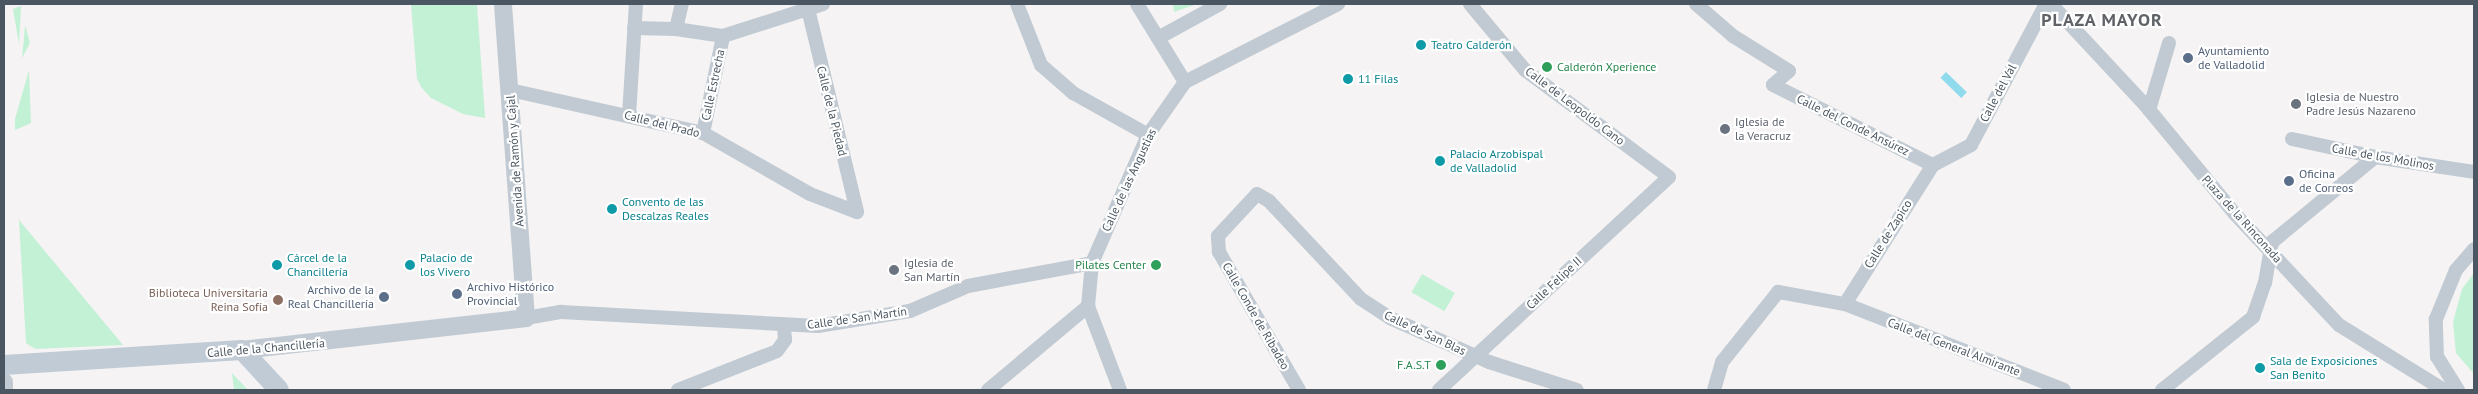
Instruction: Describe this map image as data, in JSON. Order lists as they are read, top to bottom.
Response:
{
  "streets": {
    "main road": ["Calle de la Chancillería"],
    "street": [
      "Calle Estrecha",
      "Calle del Val",
      "Calle de Leopoldo Cano",
      "Calle de la Piedad",
      "Calle del Prado",
      "Calle del Conde Ansúrez",
      "Calle de los Molinos",
      "Avenida de Ramón y Cajal",
      "Calle de las Angustias",
      "Plaza de la Rinconada",
      "Calle de Zapico",
      "Calle Felipe II",
      "Calle Conde de Ribadeo",
      "Calle de San Martín",
      "Calle de San Blas",
      "Calle del General Almirante"
    ]
  },
  "crossings": [
    ["Calle Estrecha", "Calle del Prado"],
    ["Calle del Val", "Calle del Conde Ansúrez"],
    ["Calle del Val", "Calle de Zapico"],
    ["Calle de Leopoldo Cano", "Calle Felipe II"],
    ["Calle de la Piedad", "Calle del Prado"],
    ["Calle del Prado", "Avenida de Ramón y Cajal"],
    ["Calle del Conde Ansúrez", "Calle de Zapico"],
    ["Avenida de Ramón y Cajal", "Calle de San Martín"],
    ["Avenida de Ramón y Cajal", "Calle de la Chancillería"],
    ["Calle de las Angustias", "Calle de San Martín"],
    ["Calle de Zapico", "Calle del General Almirante"],
    ["Calle Felipe II", "Calle de San Blas"],
    ["Calle Conde de Ribadeo", "Calle de San Blas"],
    ["Calle de San Martín", "Calle de la Chancillería"]
  ],
  "districts": ["PLAZA MAYOR"],
  "places": [
    "Teatro Calderón",
    "Ayuntamiento de Valladolid",
    "Calderón Xperience",
    "11 Filas",
    "Iglesia de Nuestro Padre Jesús Nazareno",
    "Iglesia de la Veracruz",
    "Palacio Arzobispal de Valladolid",
    "Oficina de Correos",
    "Convento de las Descalzas Reales",
    "Cárcel de la Chancillería",
    "Palacio de los Vivero",
    "Pilates Center",
    "Iglesia de San Martín",
    "Archivo Histórico Provincial",
    "Archivo de la Real Chancillería",
    "Biblioteca Universitaria Reina Sofía",
    "F.A.S.T",
    "Sala de Exposiciones San Benito"
  ]
}
